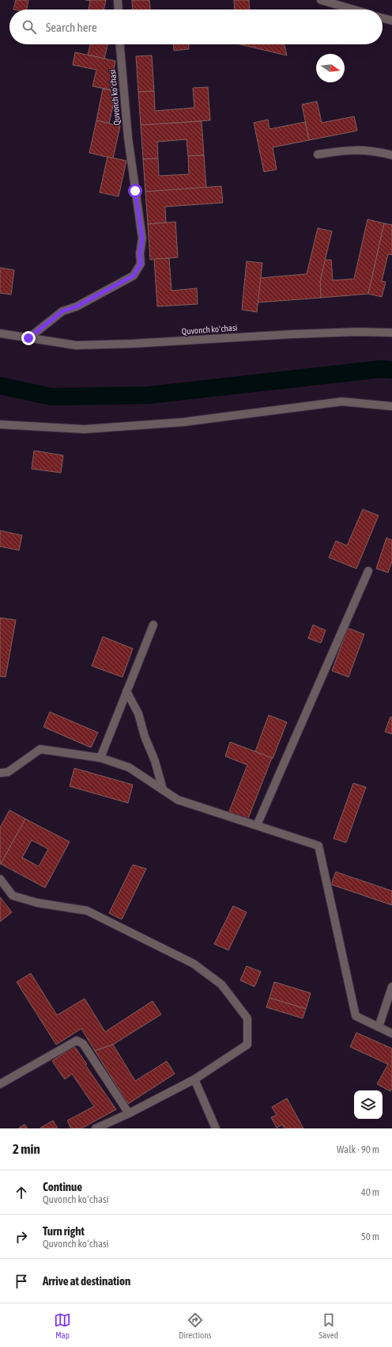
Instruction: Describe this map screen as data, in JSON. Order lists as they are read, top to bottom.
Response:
{
  "streets": {
    "street": ["Quvonch koʻchasi"]
  },
  "north": "right",
  "page": {
    "search": "Search here",
    "heading": ["2 min", "Walk · 90 m"],
    "list": [
      ["Continue", "Quvonch koʻchasi", "40 m"],
      ["Turn right", "Quvonch koʻchasi", "50 m"],
      "Arrive at destination"
    ],
    "nav": ["Map", "Directions", "Saved"]
  }
}
